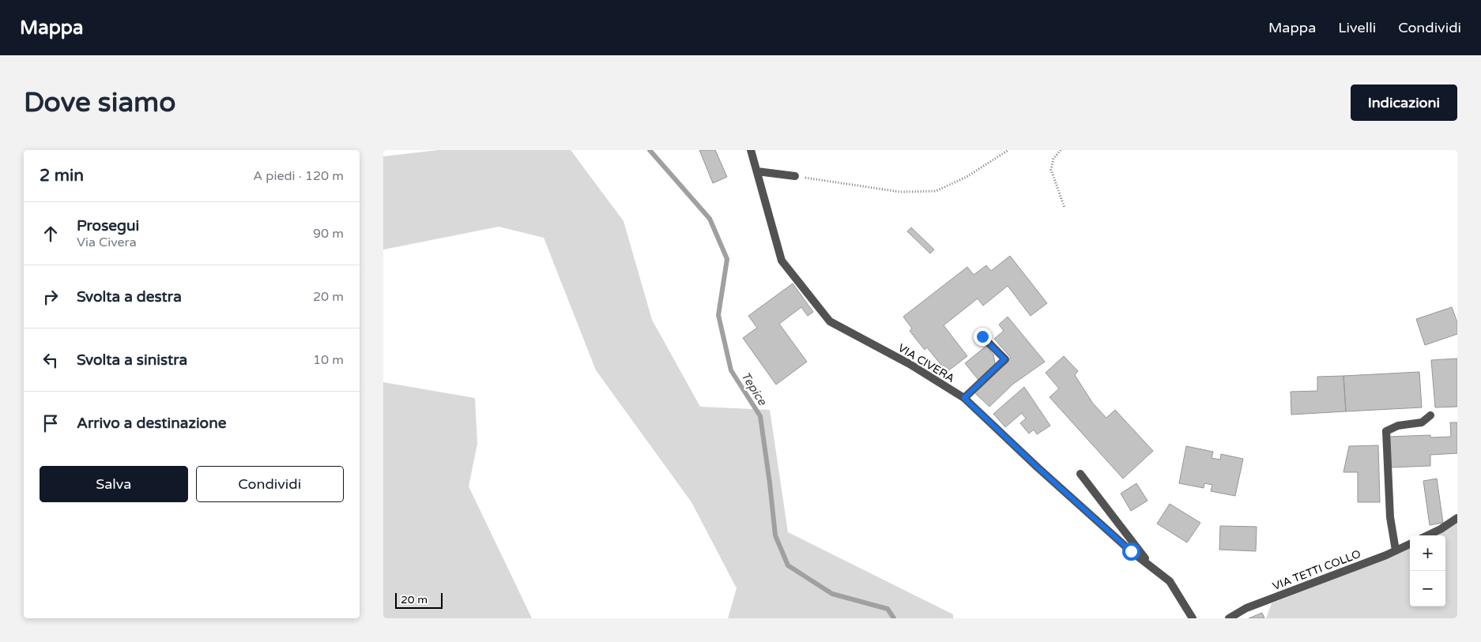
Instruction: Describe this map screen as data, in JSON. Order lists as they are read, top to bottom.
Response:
{
  "streets": {
    "street": ["VIA CIVERA", "VIA TETTI COLLO"]
  },
  "water": ["Tepice"],
  "scale_bar": "20 m",
  "page": {
    "header": "Mappa",
    "nav": ["Mappa", "Livelli", "Condividi"],
    "buttons": [
      "Indicazioni",
      ["Salva", "Condividi"]
    ],
    "title": "Dove siamo",
    "heading": ["2 min", "A piedi · 120 m"],
    "list": [
      ["Prosegui", "Via Civera", "90 m"],
      ["Svolta a destra", "20 m"],
      ["Svolta a sinistra", "10 m"],
      "Arrivo a destinazione"
    ],
    "map_buttons": ["+", "−"],
    "scale": "20 m"
  }
}
